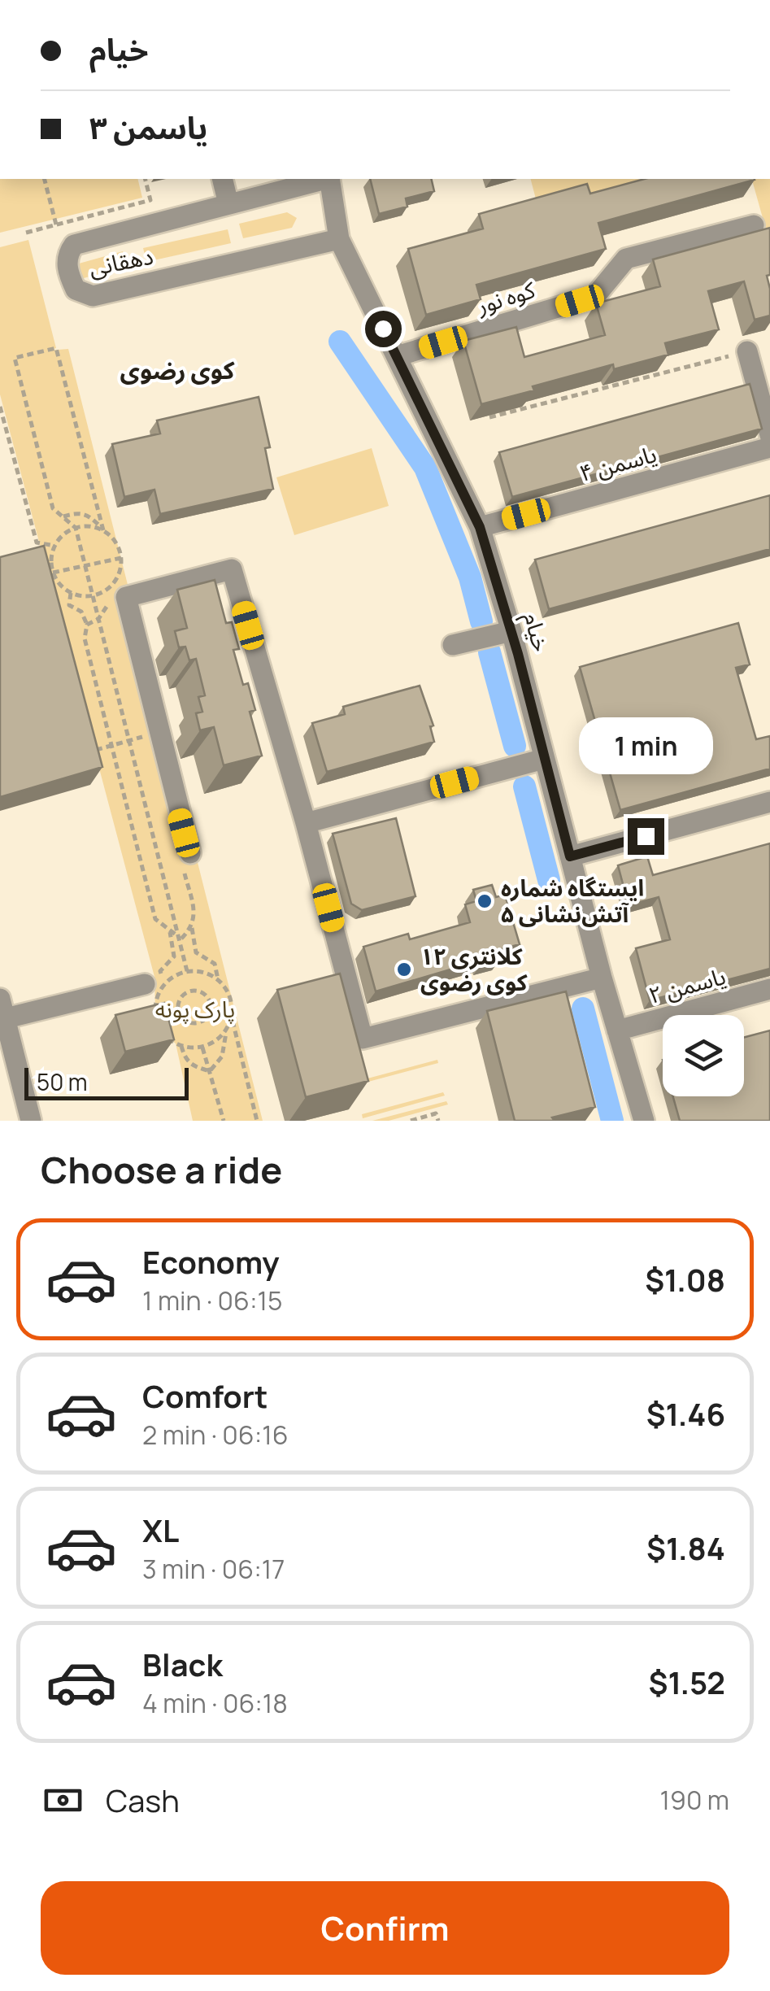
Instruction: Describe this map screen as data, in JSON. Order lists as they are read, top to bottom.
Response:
{
  "streets": {
    "street": [
      "دهقانی",
      "کوه نور",
      "یاسمن ۴",
      "خیام",
      "یاسمن ۲"
    ]
  },
  "crossings": [
    ["دهقانی", "خیام"],
    ["کوه نور", "خیام"],
    ["یاسمن ۴", "خیام"],
    ["خیام", "یاسمن ۲"]
  ],
  "districts": ["کوی رضوی"],
  "parks": ["پارک پونه"],
  "places": ["ایستگاه شماره ۵ آتش‌نشانی", "کلانتری ۱۲ کوی رضوی"],
  "scale_bar": "50 m",
  "page": {
    "banner": ["خیام", "یاسمن ۳"],
    "bubble": "1 min",
    "scale": "50 m",
    "heading": "Choose a ride",
    "list": [
      {
        "name": "Economy",
        "note": "1 min · 06:15",
        "value": "$1.08"
      },
      {
        "name": "Comfort",
        "note": "2 min · 06:16",
        "value": "$1.46"
      },
      {
        "name": "XL",
        "note": "3 min · 06:17",
        "value": "$1.84"
      },
      {
        "name": "Black",
        "note": "4 min · 06:18",
        "value": "$1.52"
      }
    ],
    "pay": ["Cash", "190 m"],
    "buttons": "Confirm"
  }
}
